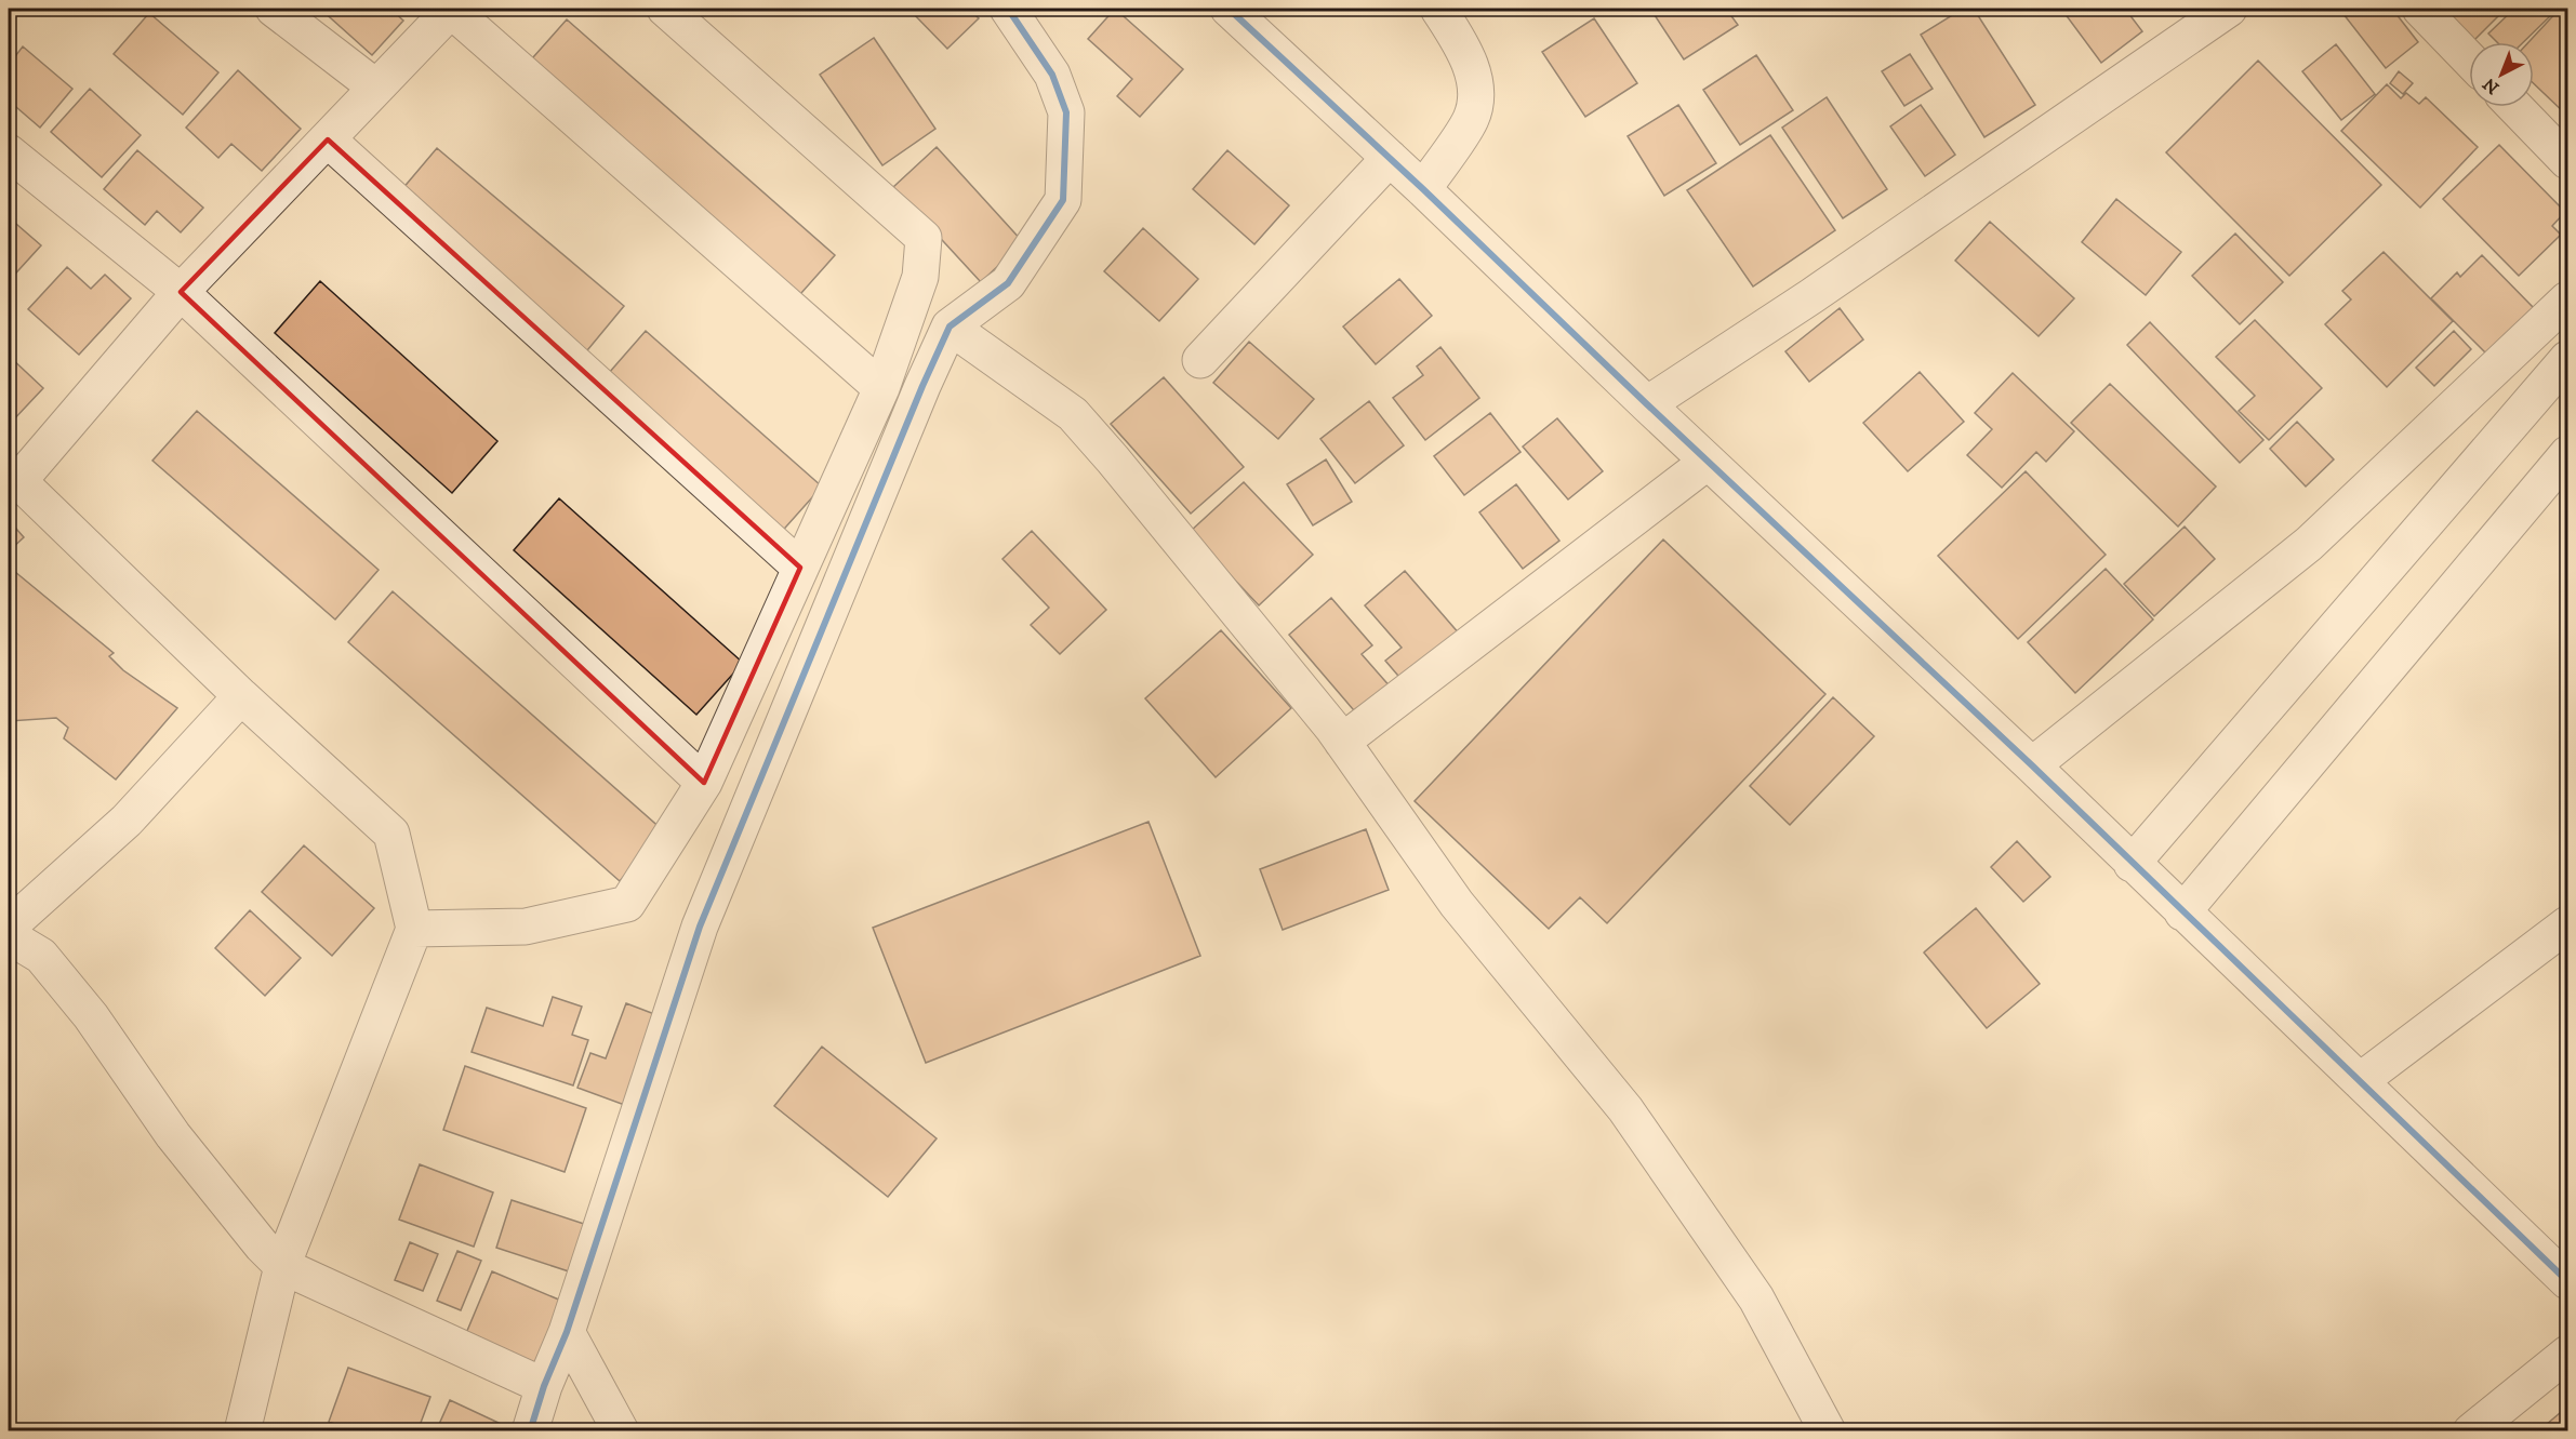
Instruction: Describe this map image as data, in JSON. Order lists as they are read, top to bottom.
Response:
{
  "north": "bottom left"
}
